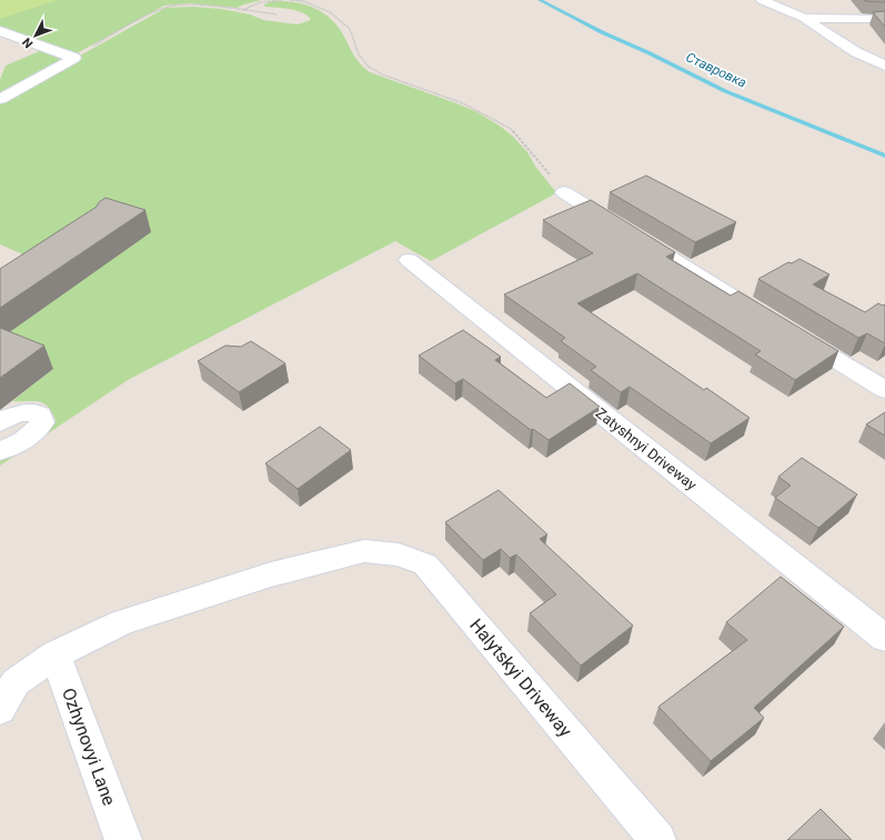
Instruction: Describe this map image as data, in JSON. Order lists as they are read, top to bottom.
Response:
{
  "streets": {
    "street": ["Zatyshnyi Driveway", "Halytskyi Driveway", "Ozhynovyi Lane"]
  },
  "crossings": [
    ["Halytskyi Driveway", "Ozhynovyi Lane"]
  ],
  "water": ["Ставровка"],
  "north": "bottom left"
}
